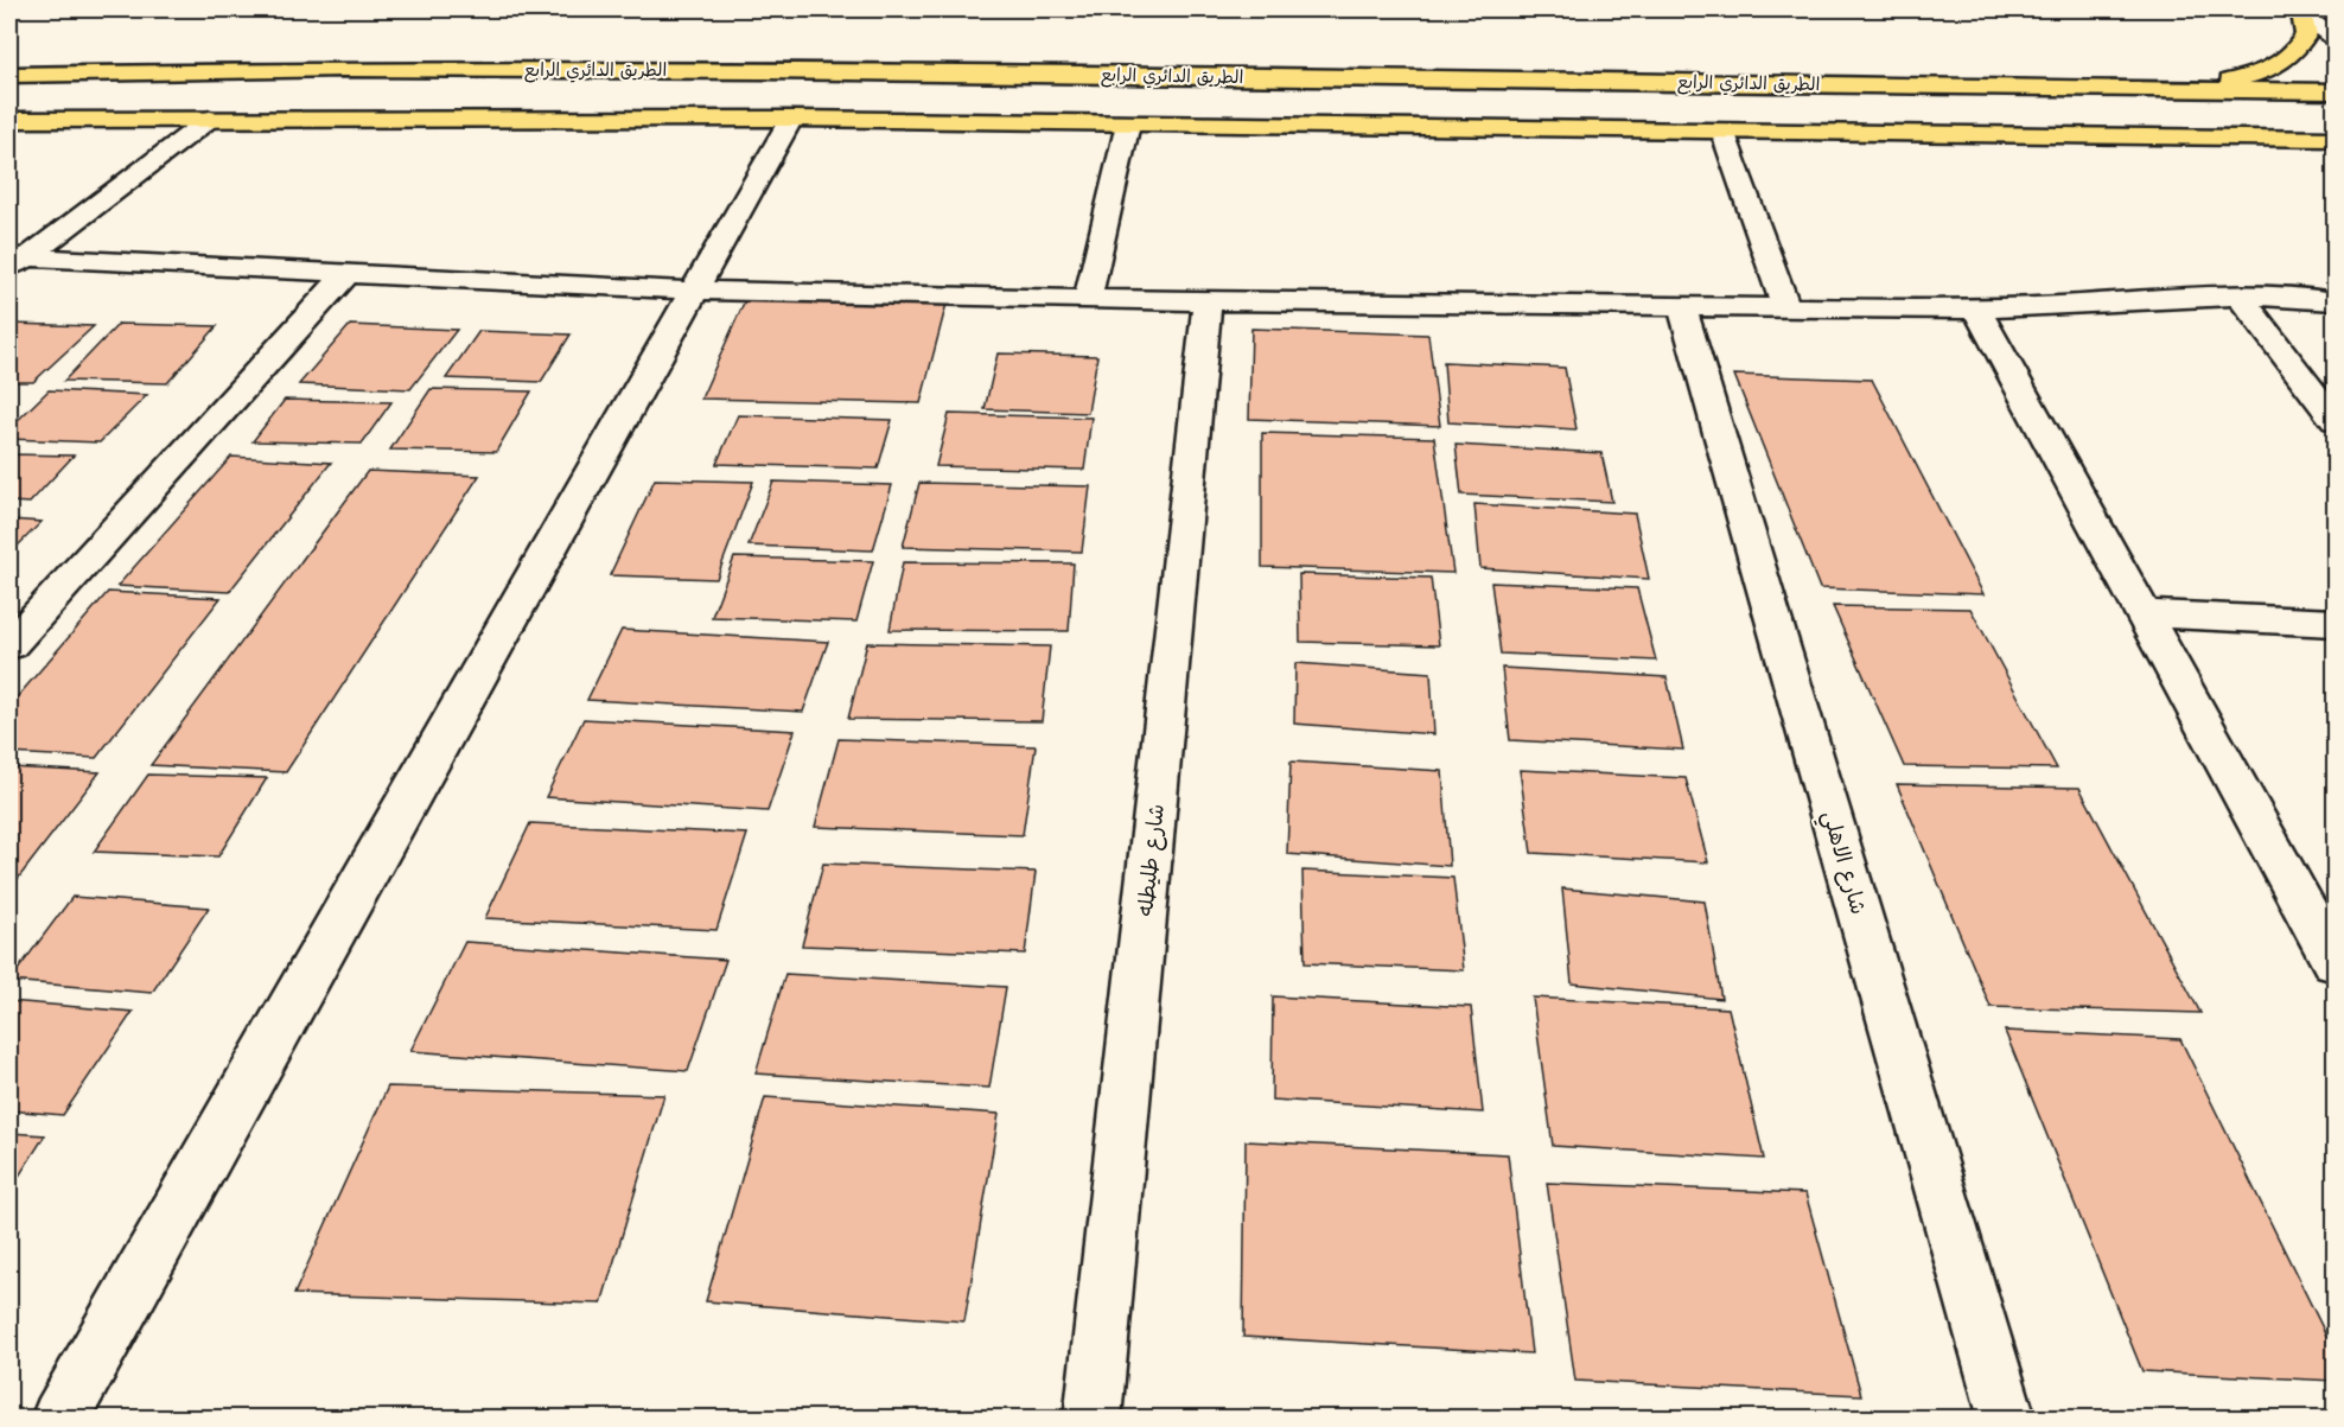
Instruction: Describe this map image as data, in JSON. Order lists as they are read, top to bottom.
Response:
{
  "streets": {
    "main road": ["الطريق الدائري الرابع"],
    "street": ["شارع طليطله", "شارع الاهلي"]
  }
}
